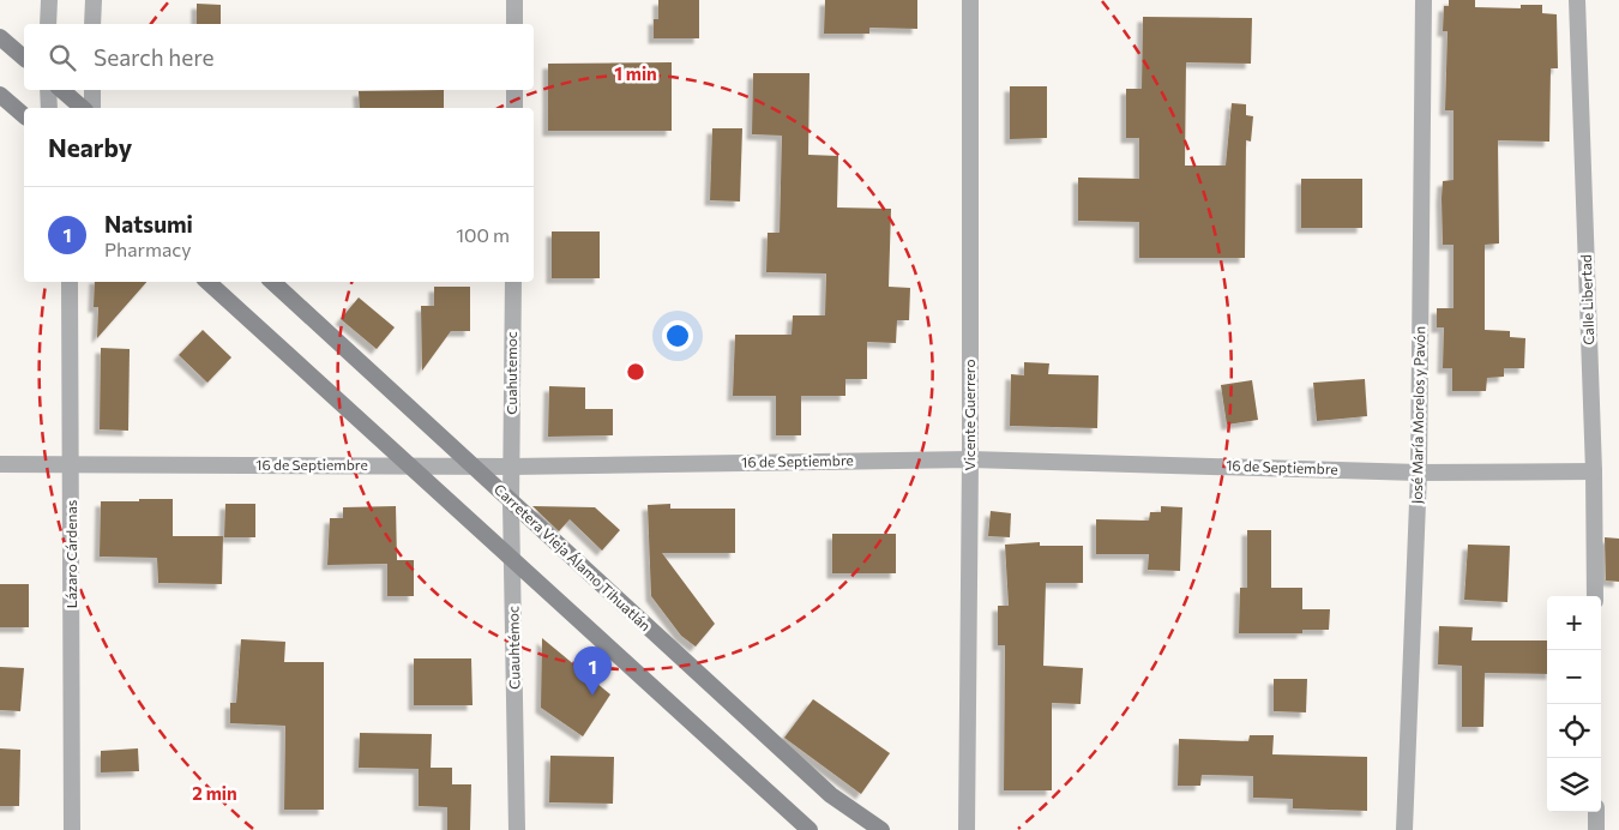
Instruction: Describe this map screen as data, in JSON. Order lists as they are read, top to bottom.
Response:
{
  "streets": {
    "main road": ["Carretera Vieja Álamo Tihuatlán"],
    "street": [
      "Calle Libertad",
      "Cuahutemoc",
      "Vicente Guerrero",
      "José María Morelos y Pavón",
      "16 de Septiembre",
      "Lázaro Cárdenas",
      "Cuauhtémoc"
    ]
  },
  "crossings": [
    ["Calle Libertad", "16 de Septiembre"],
    ["Cuahutemoc", "16 de Septiembre"],
    ["Cuahutemoc", "Cuauhtémoc"],
    ["Vicente Guerrero", "16 de Septiembre"],
    ["José María Morelos y Pavón", "16 de Septiembre"],
    ["16 de Septiembre", "Lázaro Cárdenas"],
    ["16 de Septiembre", "Carretera Vieja Álamo Tihuatlán"],
    ["16 de Septiembre", "Cuauhtémoc"],
    ["Carretera Vieja Álamo Tihuatlán", "Cuauhtémoc"]
  ],
  "page": {
    "search": "Search here",
    "heading": "Nearby",
    "list": [
      {
        "mark": "1",
        "name": "Natsumi",
        "note": "Pharmacy",
        "value": "100 m"
      }
    ],
    "map_buttons": ["+", "−"],
    "pins": "1"
  },
  "rings": ["1 min", "2 min"]
}
